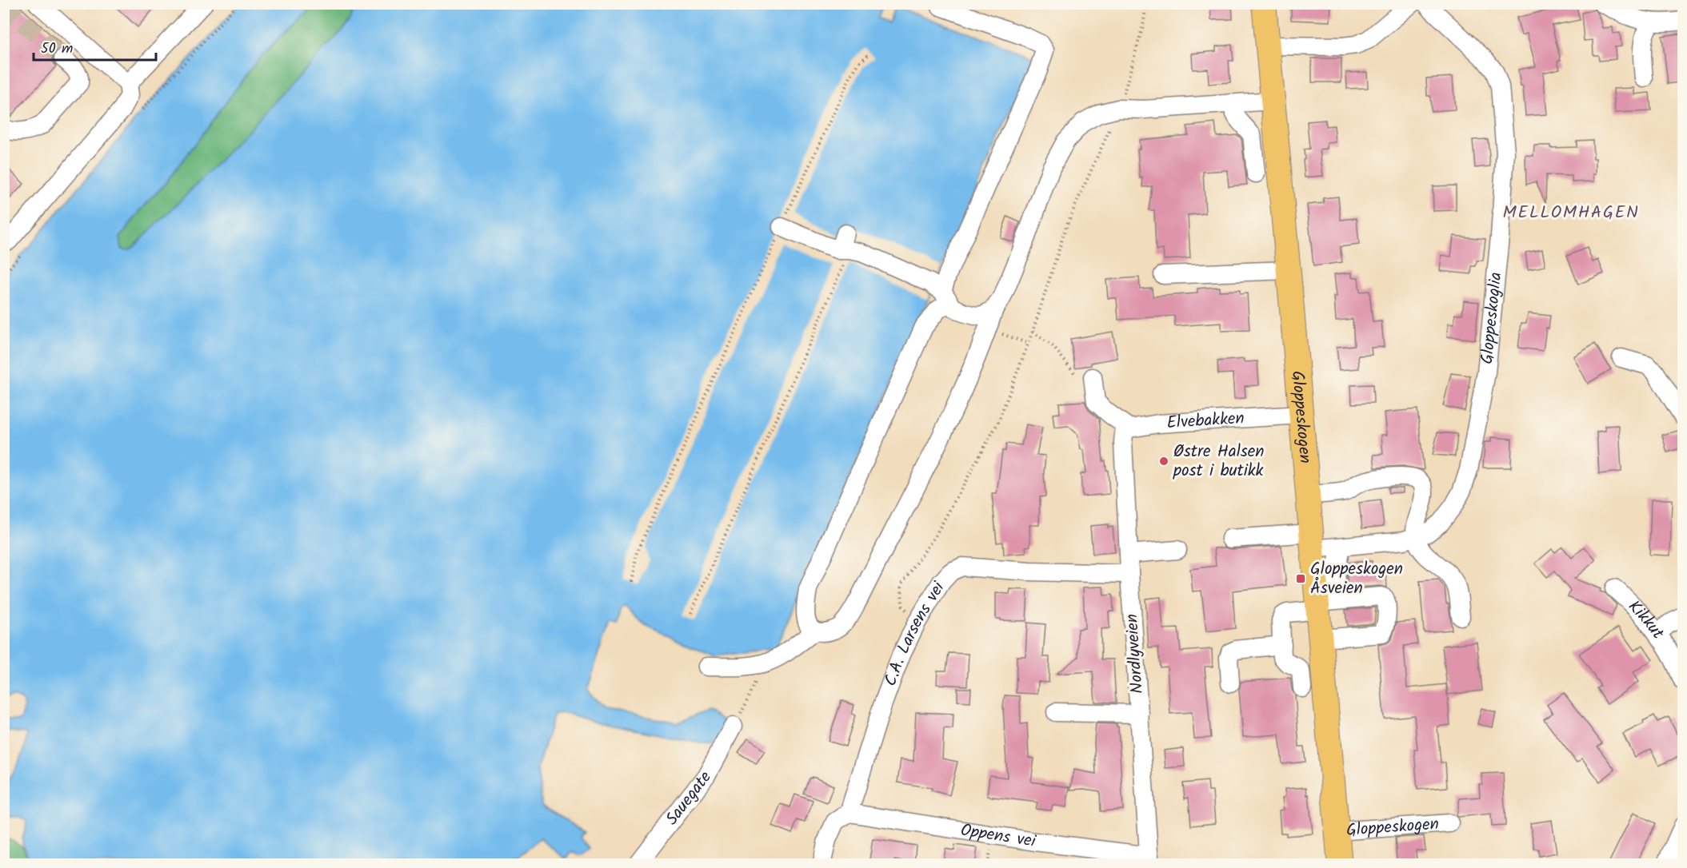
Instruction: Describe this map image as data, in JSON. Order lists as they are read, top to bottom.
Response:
{
  "streets": {
    "main road": ["Gloppeskogen"],
    "street": [
      "Gloppeskoglia",
      "Elvebakken",
      "Kikkut",
      "C.A. Larsens vei",
      "Nordlyveien",
      "Sauegate",
      "Oppens vei"
    ]
  },
  "crossings": [
    ["Gloppeskoglia", "Gloppeskogen"],
    ["Gloppeskogen", "Elvebakken"],
    ["Elvebakken", "Nordlyveien"],
    ["C.A. Larsens vei", "Nordlyveien"],
    ["C.A. Larsens vei", "Oppens vei"],
    ["Nordlyveien", "Oppens vei"]
  ],
  "districts": ["MELLOMHAGEN"],
  "places": {
    "other": ["Østre Halsen post i butikk"],
    "transit": ["Gloppeskogen Åsveien"]
  },
  "scale_bar": "50 m"
}
